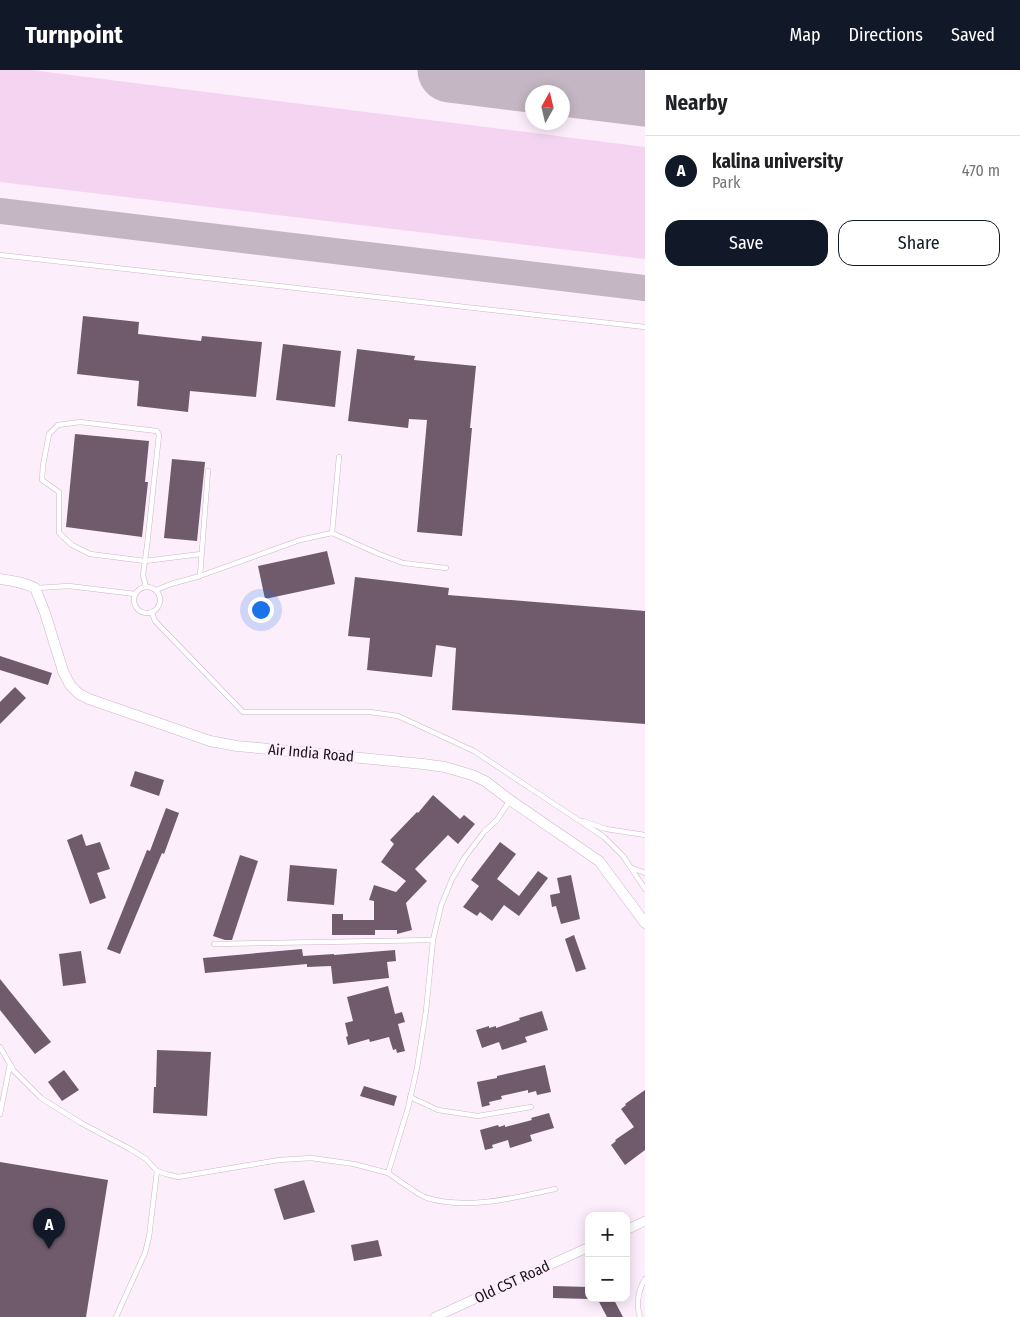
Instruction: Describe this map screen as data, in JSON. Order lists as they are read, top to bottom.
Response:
{
  "streets": {
    "street": ["Air India Road", "Old CST Road"]
  },
  "north": "top",
  "page": {
    "header": "Turnpoint",
    "nav": ["Map", "Directions", "Saved"],
    "heading": "Nearby",
    "list": [
      {
        "mark": "A",
        "name": "kalina university",
        "note": "Park",
        "value": "470 m"
      }
    ],
    "buttons": ["Save", "Share"],
    "pins": "A",
    "map_buttons": ["+", "−"]
  }
}
